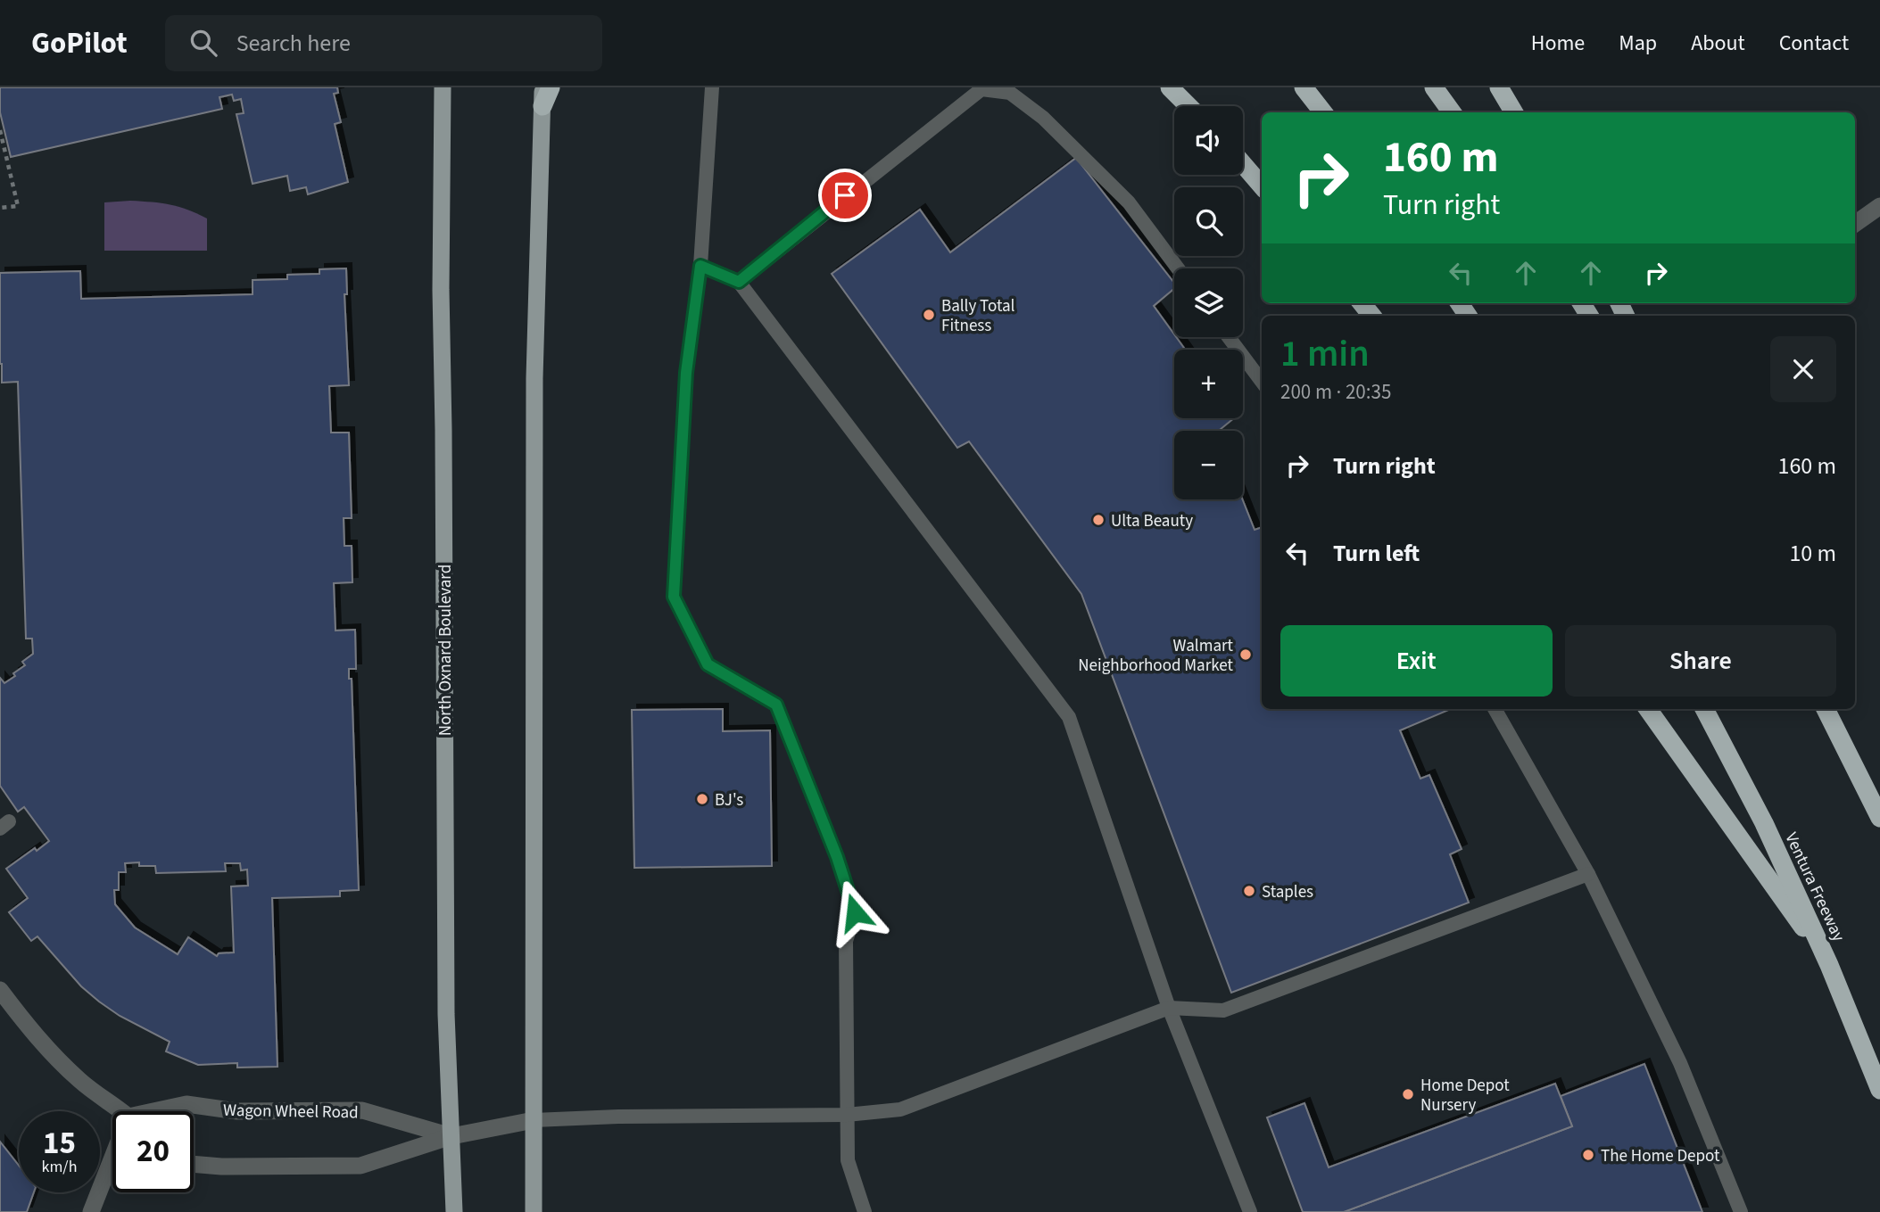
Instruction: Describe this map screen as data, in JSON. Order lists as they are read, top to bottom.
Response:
{
  "streets": {
    "highway": ["Ventura Freeway"],
    "main road": ["North Oxnard Boulevard"],
    "street": ["Wagon Wheel Road"]
  },
  "crossings": [
    ["North Oxnard Boulevard", "Wagon Wheel Road"]
  ],
  "places": [
    "Bally Total Fitness",
    "Ulta Beauty",
    "Walmart Neighborhood Market",
    "BJ's",
    "Staples",
    "Home Depot Nursery",
    "The Home Depot"
  ],
  "page": {
    "header": "GoPilot",
    "search": "Search here",
    "nav": [
      "Home",
      "Map",
      "About",
      "Contact"
    ],
    "map_buttons": ["+", "−"],
    "turn": ["160 m", "Turn right"],
    "heading": ["1 min", "200 m · 20:35"],
    "list": [
      {
        "name": "Turn right",
        "value": "160 m"
      },
      {
        "name": "Turn left",
        "value": "10 m"
      }
    ],
    "buttons": ["Exit", "Share"],
    "speed": "15 km/h",
    "limit": "20"
  }
}
